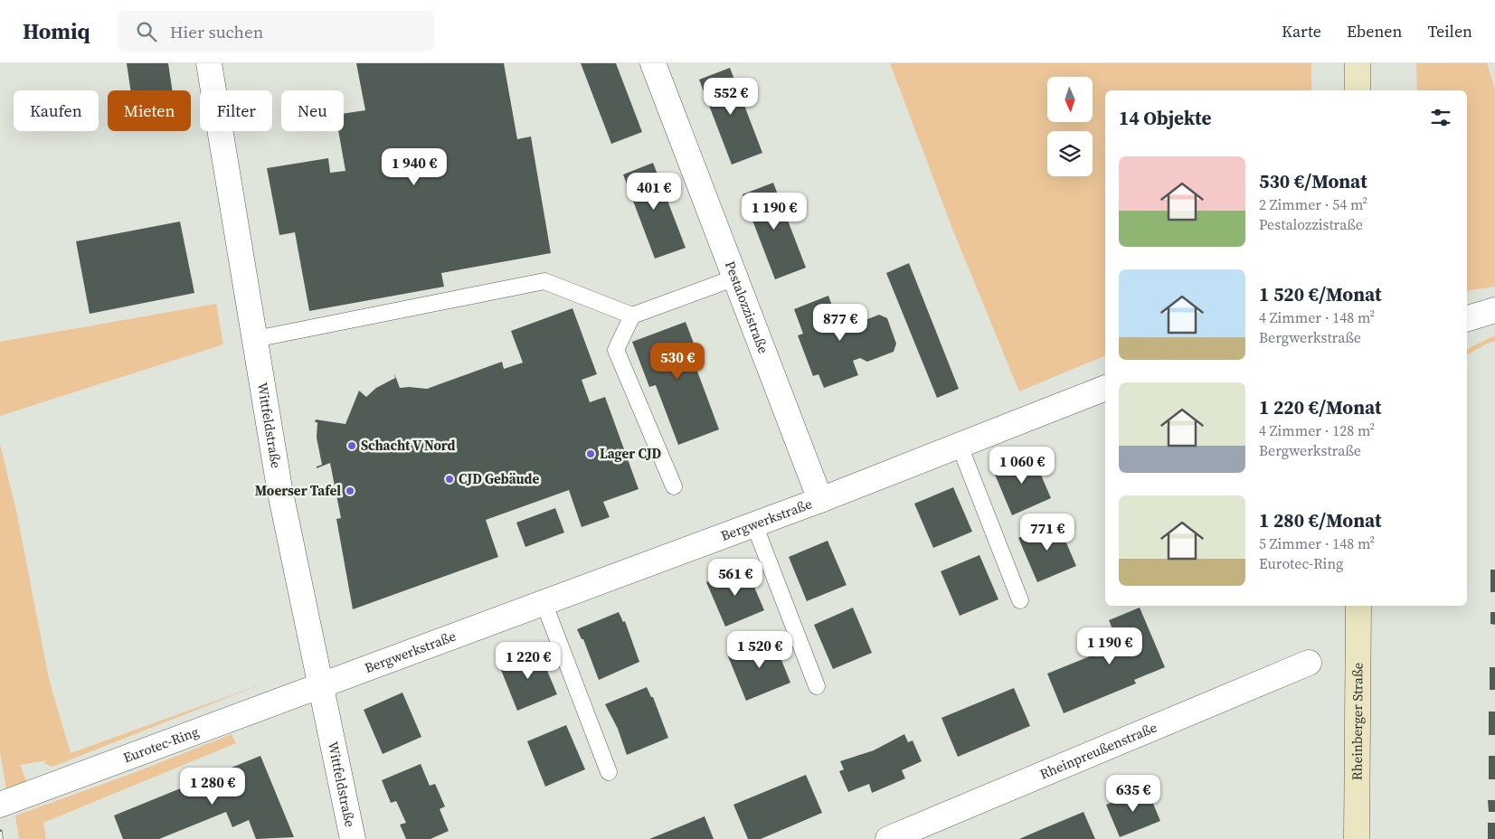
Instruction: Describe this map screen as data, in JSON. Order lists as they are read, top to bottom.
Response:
{
  "streets": {
    "main road": ["Rheinberger Straße"],
    "street": [
      "Pestalozzistraße",
      "Wittfeldstraße",
      "Bergwerkstraße",
      "Eurotec-Ring",
      "Rheinpreußenstraße"
    ]
  },
  "crossings": [
    ["Pestalozzistraße", "Bergwerkstraße"],
    ["Wittfeldstraße", "Bergwerkstraße"],
    ["Wittfeldstraße", "Eurotec-Ring"],
    ["Bergwerkstraße", "Eurotec-Ring"]
  ],
  "places": [
    "Schacht V Nord",
    "Lager CJD",
    "CJD Gebäude",
    "Moerser Tafel"
  ],
  "north": "bottom",
  "page": {
    "header": "Homiq",
    "search": "Hier suchen",
    "nav": ["Karte", "Ebenen", "Teilen"],
    "price": [
      "552 €",
      "1 940 €",
      "401 €",
      "1 190 €",
      "877 €",
      "530 €",
      "1 060 €",
      "771 €",
      "561 €",
      "1 190 €",
      "1 520 €",
      "1 220 €",
      "1 280 €",
      "635 €"
    ],
    "chip": [
      "Kaufen",
      "Mieten",
      "Filter",
      "Neu"
    ],
    "heading": "14 Objekte",
    "list": [
      {
        "name": "530 €/Monat",
        "note": "2 Zimmer · 54 m² · Pestalozzistraße"
      },
      {
        "name": "1 520 €/Monat",
        "note": "4 Zimmer · 148 m² · Bergwerkstraße"
      },
      {
        "name": "1 220 €/Monat",
        "note": "4 Zimmer · 128 m² · Bergwerkstraße"
      },
      {
        "name": "1 280 €/Monat",
        "note": "5 Zimmer · 148 m² · Eurotec-Ring"
      }
    ]
  }
}
